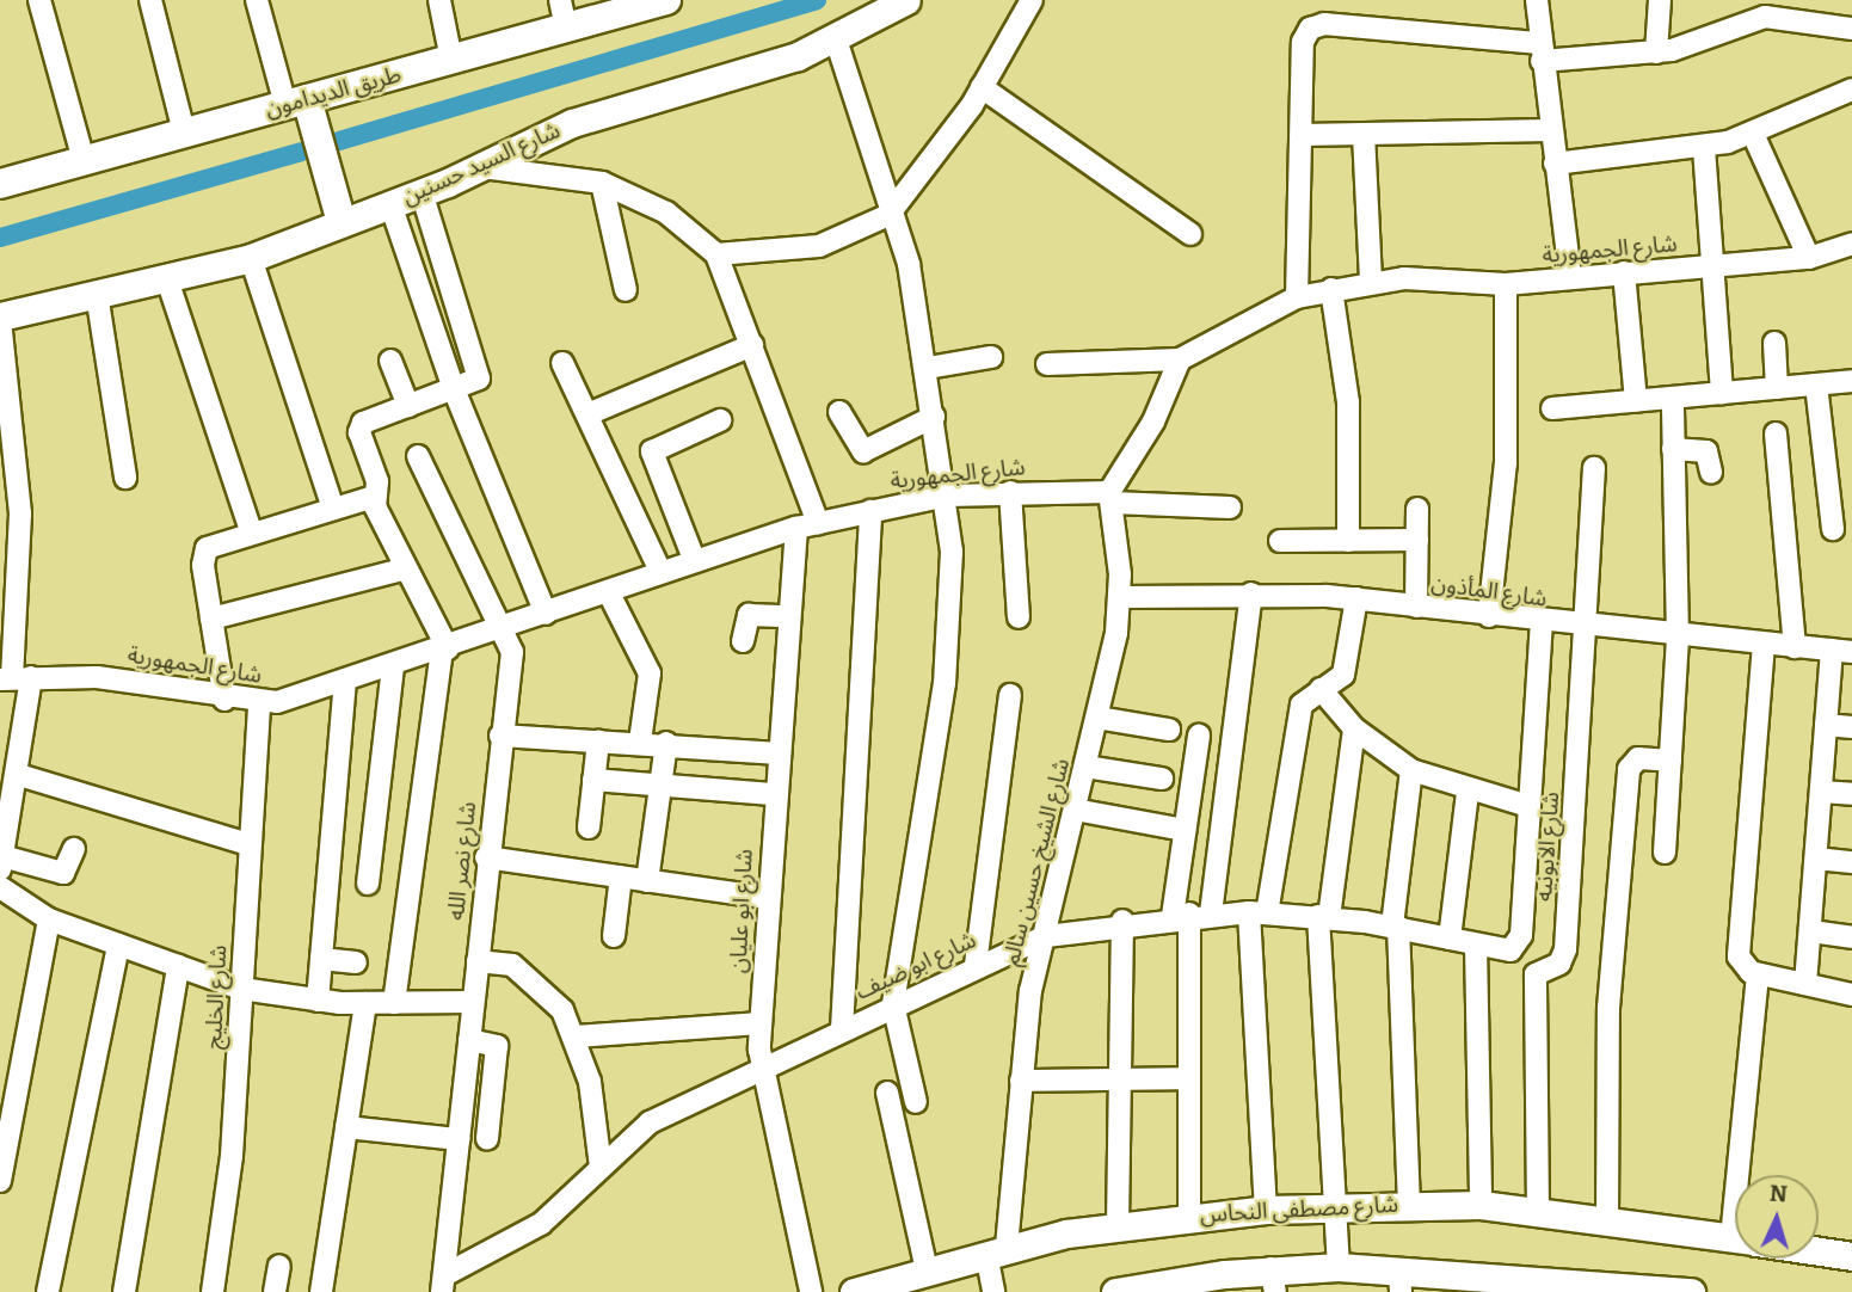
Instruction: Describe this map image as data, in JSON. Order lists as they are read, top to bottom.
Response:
{
  "streets": {
    "main road": ["طريق الديدامون"],
    "street": [
      "شارع السيد حسنين",
      "شارع الجمهورية",
      "شارع المأذون",
      "شارع الابونيه",
      "شارع نصر الله",
      "شارع الشيخ حسين سالم",
      "شارع ابو عليان",
      "شارع ابو ضيف",
      "شارع الخليج",
      "شارع مصطفى النحاس"
    ]
  },
  "crossings": [
    ["شارع الجمهورية", "شارع نصر الله"],
    ["شارع الجمهورية", "شارع الشيخ حسين سالم"],
    ["شارع الجمهورية", "شارع ابو عليان"],
    ["شارع الجمهورية", "شارع الخليج"],
    ["شارع المأذون", "شارع الابونيه"],
    ["شارع المأذون", "شارع الشيخ حسين سالم"],
    ["شارع الابونيه", "شارع مصطفى النحاس"],
    ["شارع نصر الله", "شارع ابو ضيف"],
    ["شارع الشيخ حسين سالم", "شارع ابو ضيف"],
    ["شارع الشيخ حسين سالم", "شارع مصطفى النحاس"],
    ["شارع ابو عليان", "شارع ابو ضيف"]
  ],
  "north": "top"
}
